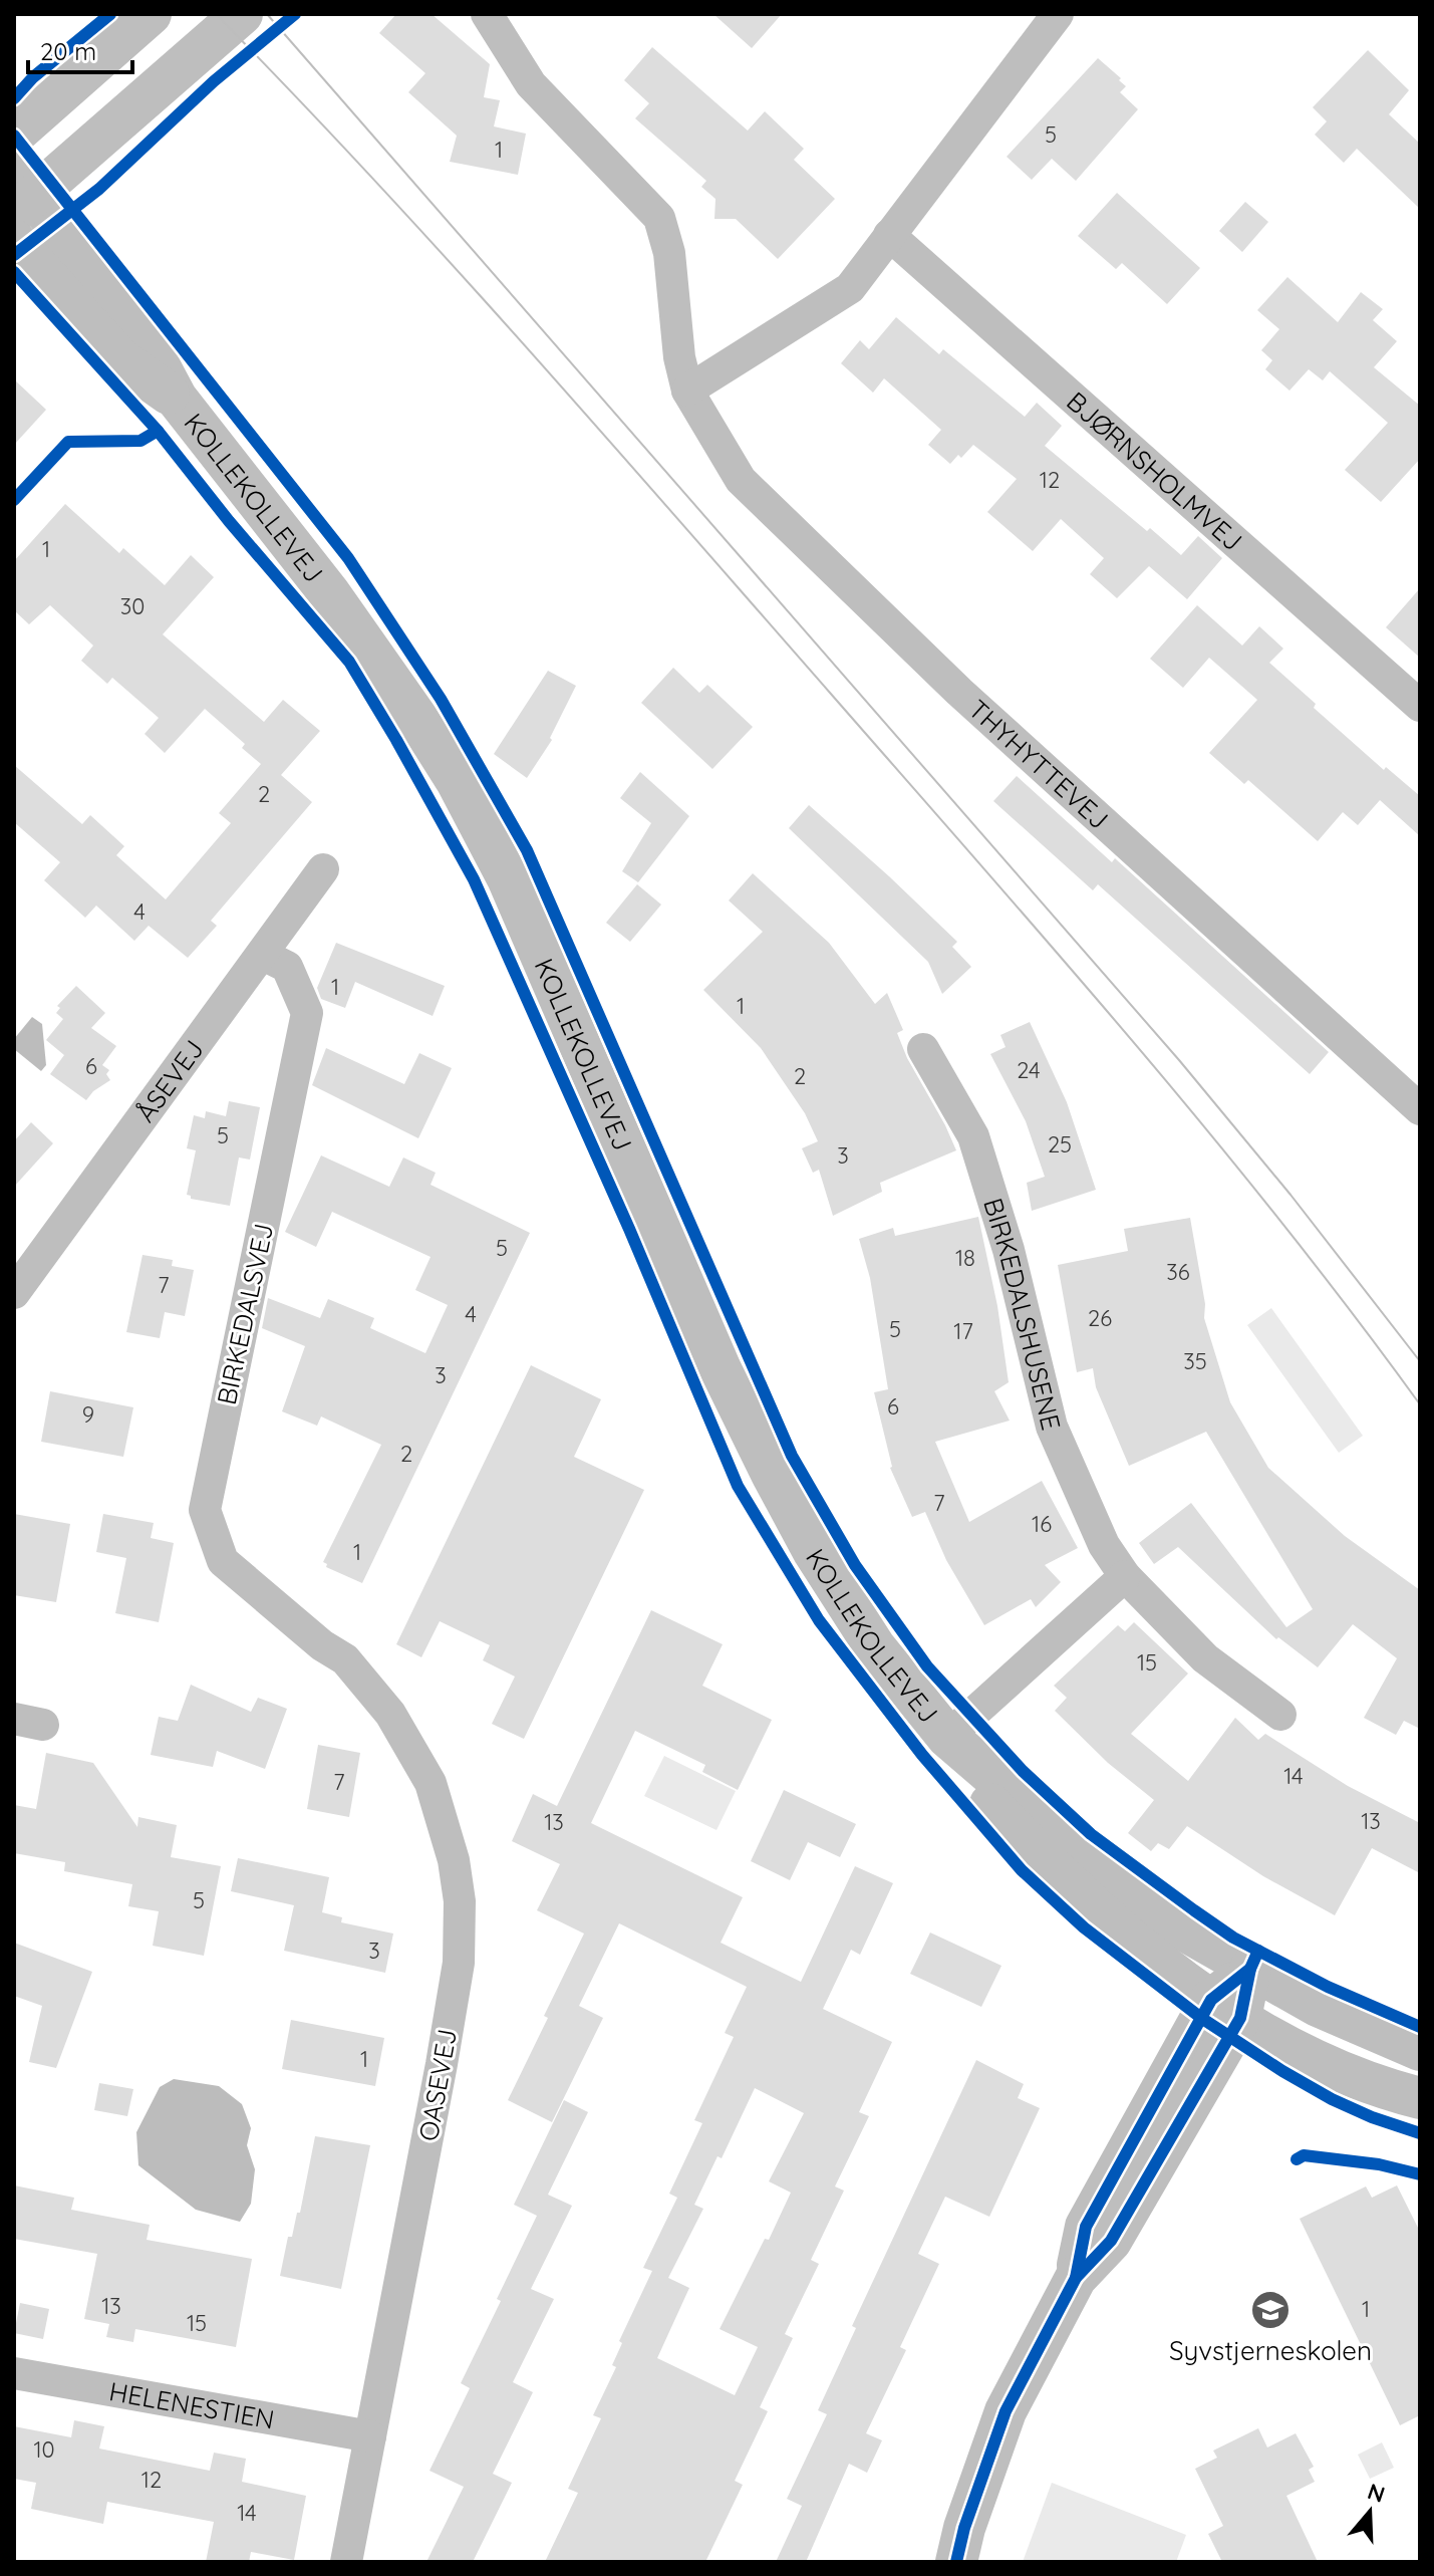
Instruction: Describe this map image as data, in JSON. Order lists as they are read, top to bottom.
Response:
{
  "streets": {
    "street": [
      "BJØRNSHOLMVEJ",
      "KOLLEKOLLEVEJ",
      "THYHYTTEVEJ",
      "ÅSEVEJ",
      "BIRKEDALSHUSENE",
      "BIRKEDALSVEJ",
      "OASEVEJ",
      "HELENESTIEN"
    ]
  },
  "crossings": [
    ["ÅSEVEJ", "BIRKEDALSVEJ"],
    ["BIRKEDALSVEJ", "OASEVEJ"],
    ["OASEVEJ", "HELENESTIEN"]
  ],
  "places": {
    "school or university": ["Syvstjerneskolen"]
  },
  "house_numbers": [
    "5",
    "1",
    "12",
    "1",
    "30",
    "2",
    "4",
    "1",
    "1",
    "6",
    "24",
    "2",
    "5",
    "25",
    "3",
    "5",
    "18",
    "36",
    "7",
    "4",
    "26",
    "5",
    "17",
    "35",
    "3",
    "6",
    "9",
    "2",
    "7",
    "16",
    "1",
    "15",
    "14",
    "7",
    "13",
    "13",
    "5",
    "3",
    "1",
    "13",
    "1",
    "15",
    "10",
    "12",
    "14"
  ],
  "scale_bar": "20 m",
  "north": "top"
}
